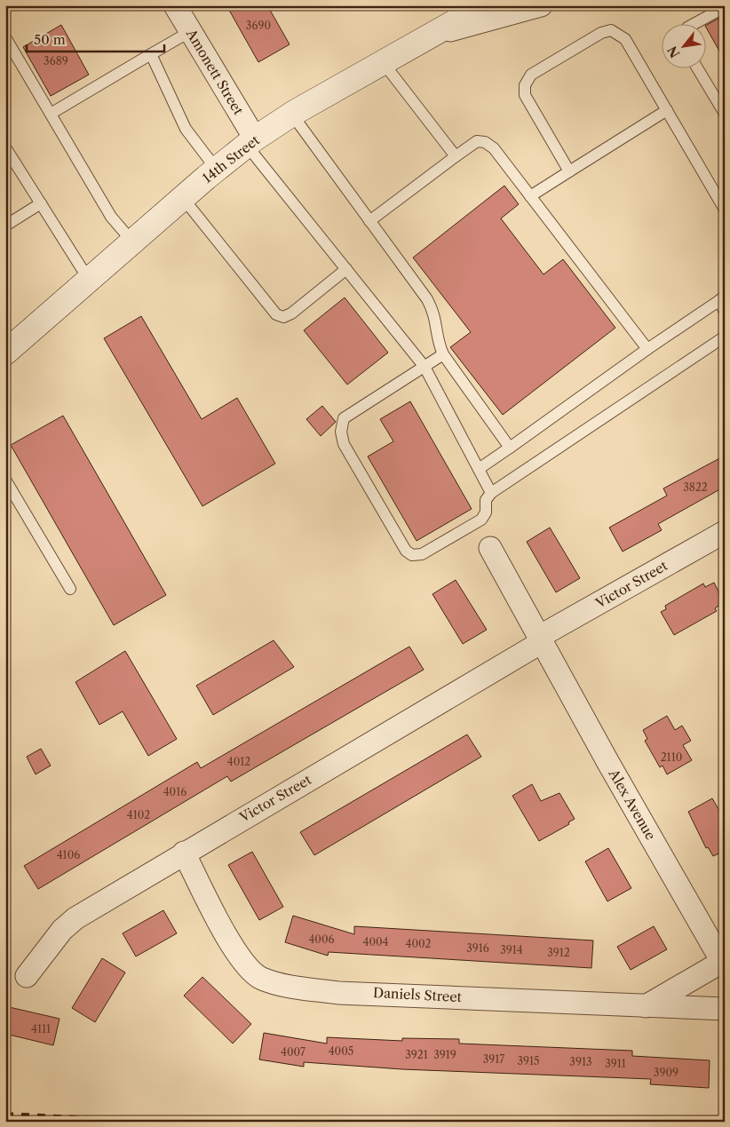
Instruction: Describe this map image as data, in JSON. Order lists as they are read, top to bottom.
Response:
{
  "streets": {
    "street": [
      "Amonett Street",
      "14th Street",
      "Victor Street",
      "Alex Avenue",
      "Daniels Street"
    ]
  },
  "crossings": [
    ["Amonett Street", "14th Street"],
    ["Victor Street", "Alex Avenue"],
    ["Victor Street", "Daniels Street"]
  ],
  "house_numbers": [
    "3690",
    "3689",
    "3822",
    "2110",
    "4012",
    "4016",
    "4102",
    "4106",
    "4006",
    "4004",
    "4002",
    "3916",
    "3914",
    "3912",
    "4111",
    "4005",
    "4007",
    "3921",
    "3919",
    "3917",
    "3915",
    "3913",
    "3911",
    "3909"
  ],
  "scale_bar": "50 m",
  "north": "bottom left"
}
